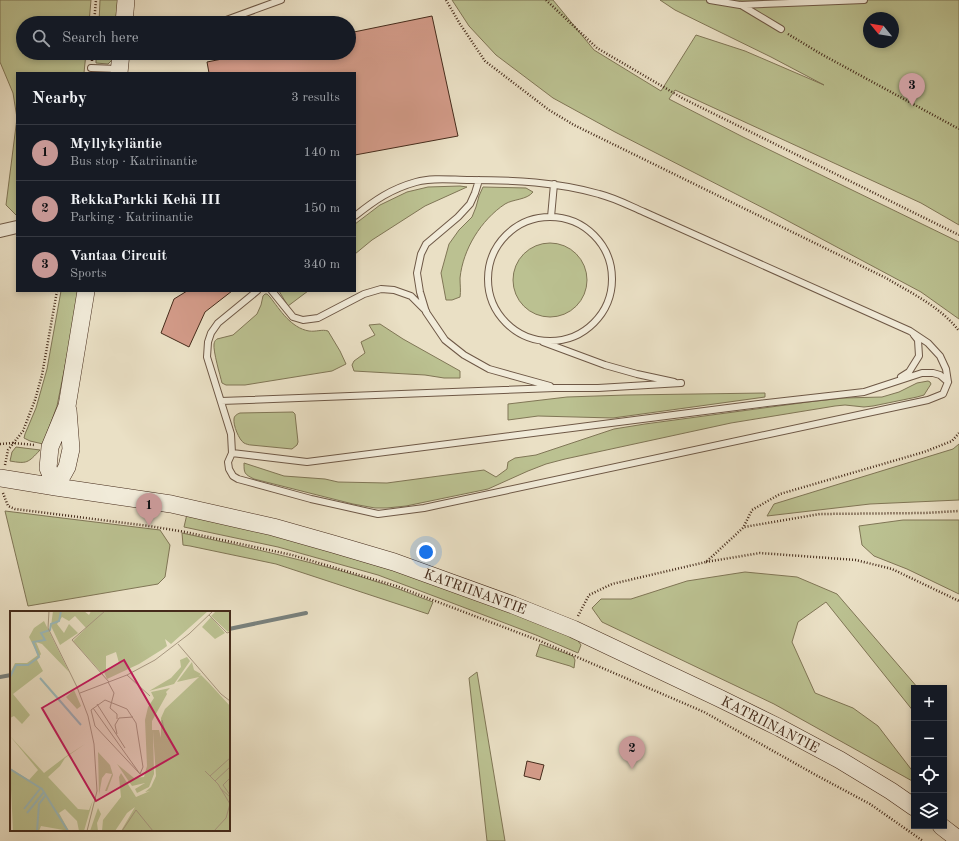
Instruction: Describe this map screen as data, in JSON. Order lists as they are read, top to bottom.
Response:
{
  "streets": {
    "main road": ["KATRIINANTIE"]
  },
  "north": "top left",
  "page": {
    "search": "Search here",
    "heading": ["Nearby", "3 results"],
    "pins": ["3", "1", "2"],
    "list": [
      {
        "mark": "1",
        "name": "Myllykyläntie",
        "note": "Bus stop · Katriinantie",
        "value": "140 m"
      },
      {
        "mark": "2",
        "name": "RekkaParkki Kehä III",
        "note": "Parking · Katriinantie",
        "value": "150 m"
      },
      {
        "mark": "3",
        "name": "Vantaa Circuit",
        "note": "Sports",
        "value": "340 m"
      }
    ],
    "map_buttons": ["+", "−"]
  }
}
